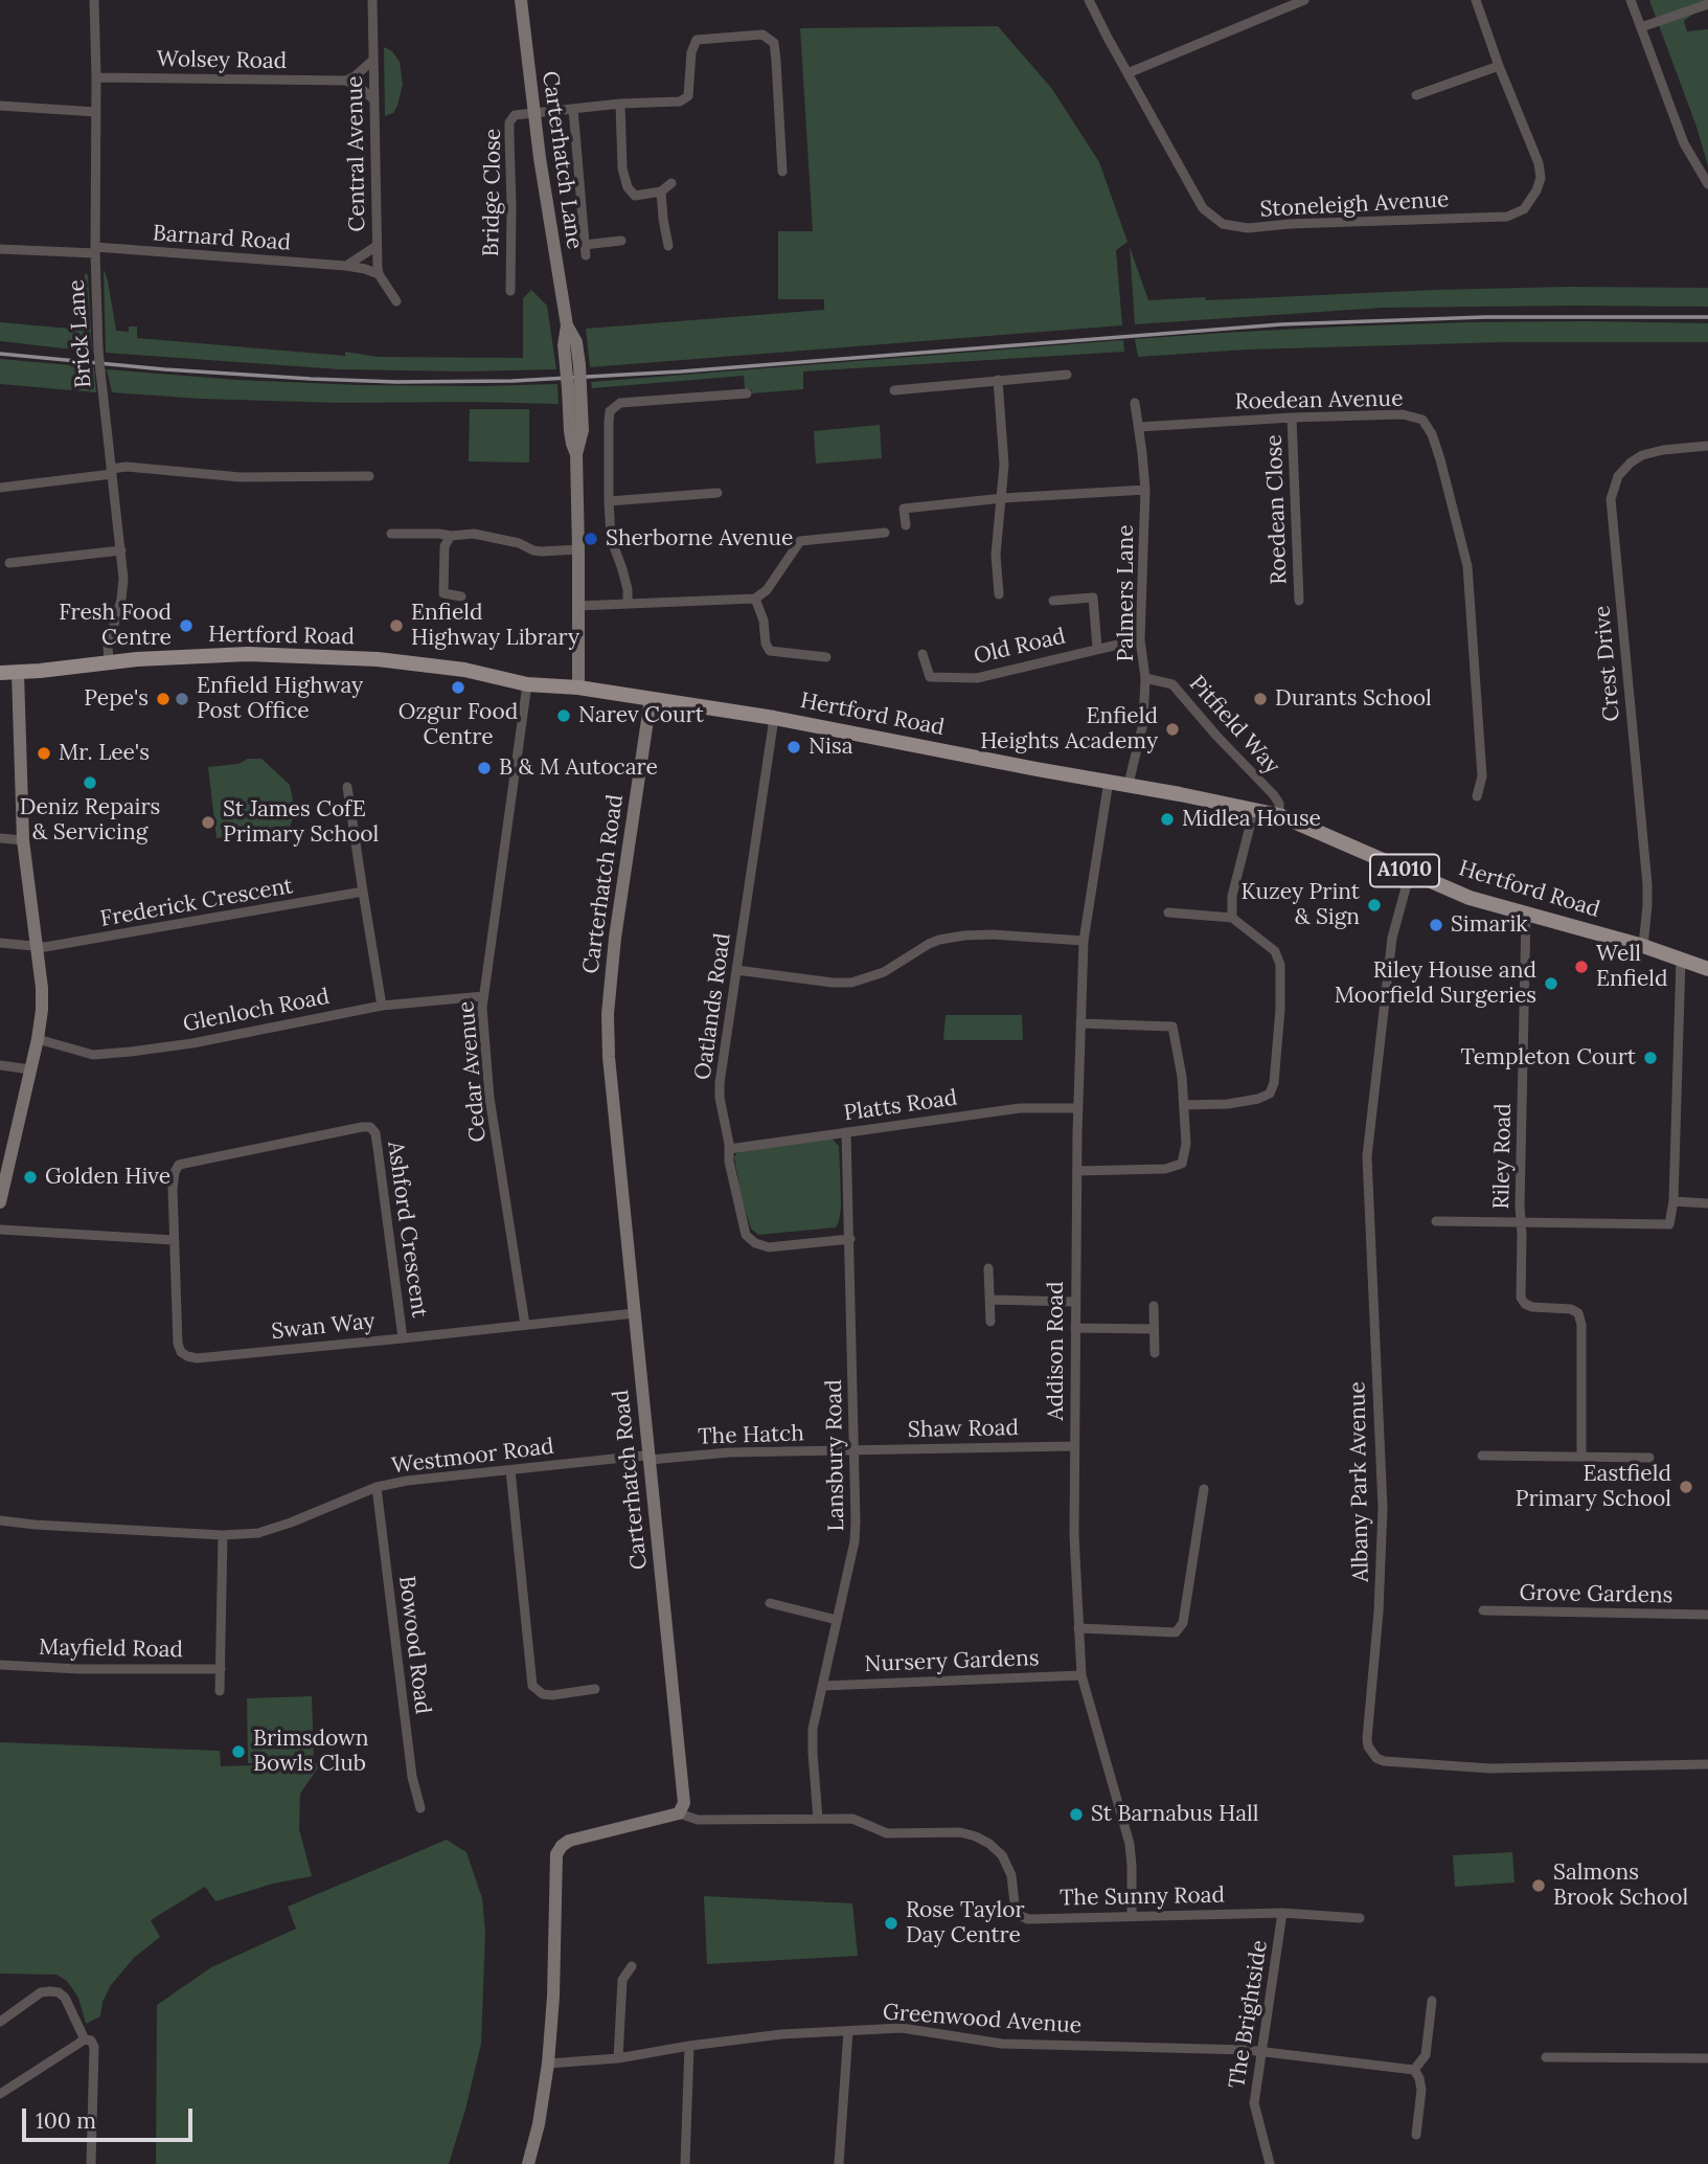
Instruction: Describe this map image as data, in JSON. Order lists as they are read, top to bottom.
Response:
{
  "streets": {
    "main road": ["Hertford Road", "A1010"],
    "street": [
      "Wolsey Road",
      "Central Avenue",
      "Carterhatch Lane",
      "Bridge Close",
      "Stoneleigh Avenue",
      "Barnard Road",
      "Brick Lane",
      "Roedean Avenue",
      "Roedean Close",
      "Palmers Lane",
      "Old Road",
      "Crest Drive",
      "Pitfield Way",
      "Carterhatch Road",
      "Frederick Crescent",
      "Oatlands Road",
      "Glenloch Road",
      "Cedar Avenue",
      "Platts Road",
      "Riley Road",
      "Ashford Crescent",
      "Swan Way",
      "Addison Road",
      "Shaw Road",
      "The Hatch",
      "Lansbury Road",
      "Westmoor Road",
      "Albany Park Avenue",
      "Grove Gardens",
      "Bowood Road",
      "Mayfield Road",
      "Nursery Gardens",
      "The Sunny Road",
      "The Brightside",
      "Greenwood Avenue"
    ]
  },
  "crossings": [
    ["Wolsey Road", "Brick Lane"],
    ["Central Avenue", "Barnard Road"],
    ["Carterhatch Lane", "Bridge Close"],
    ["Carterhatch Lane", "Hertford Road"],
    ["Barnard Road", "Brick Lane"],
    ["Brick Lane", "Hertford Road"],
    ["Roedean Avenue", "Roedean Close"],
    ["Roedean Avenue", "Palmers Lane"],
    ["Palmers Lane", "Hertford Road"],
    ["Palmers Lane", "Old Road"],
    ["Palmers Lane", "Pitfield Way"],
    ["Hertford Road", "Crest Drive"],
    ["Hertford Road", "Pitfield Way"],
    ["Hertford Road", "Carterhatch Road"],
    ["Hertford Road", "Oatlands Road"],
    ["Hertford Road", "Cedar Avenue"],
    ["Hertford Road", "Riley Road"],
    ["Hertford Road", "Addison Road"],
    ["Hertford Road", "Albany Park Avenue"],
    ["Carterhatch Road", "Swan Way"],
    ["Carterhatch Road", "The Hatch"],
    ["Carterhatch Road", "Westmoor Road"],
    ["Carterhatch Road", "The Sunny Road"],
    ["Oatlands Road", "Platts Road"],
    ["Oatlands Road", "Lansbury Road"],
    ["Glenloch Road", "Cedar Avenue"],
    ["Cedar Avenue", "Swan Way"],
    ["Platts Road", "Addison Road"],
    ["Platts Road", "Lansbury Road"],
    ["Ashford Crescent", "Swan Way"],
    ["Addison Road", "Shaw Road"],
    ["Addison Road", "Nursery Gardens"],
    ["Addison Road", "The Sunny Road"],
    ["Shaw Road", "The Hatch"],
    ["Shaw Road", "Lansbury Road"],
    ["The Hatch", "Lansbury Road"],
    ["The Hatch", "Westmoor Road"],
    ["Lansbury Road", "Nursery Gardens"],
    ["Lansbury Road", "The Sunny Road"],
    ["Westmoor Road", "Bowood Road"],
    ["The Sunny Road", "The Brightside"],
    ["The Brightside", "Greenwood Avenue"]
  ],
  "places": [
    "Sherborne Avenue",
    "Fresh Food Centre",
    "Enfield Highway Library",
    "Ozgur Food Centre",
    "Pepe's",
    "Enfield Highway Post Office",
    "Durants School",
    "Narev Court",
    "Enfield Heights Academy",
    "Nisa",
    "Mr. Lee's",
    "B & M Autocare",
    "Deniz Repairs & Servicing",
    "Midlea House",
    "St James CofE Primary School",
    "Kuzey Print & Sign",
    "Simarik",
    "Well Enfield",
    "Riley House and Moorfield Surgeries",
    "Templeton Court",
    "Golden Hive",
    "Eastfield Primary School",
    "Brimsdown Bowls Club",
    "St Barnabus Hall",
    "Salmons Brook School",
    "Rose Taylor Day Centre"
  ],
  "scale_bar": "100 m"
}
